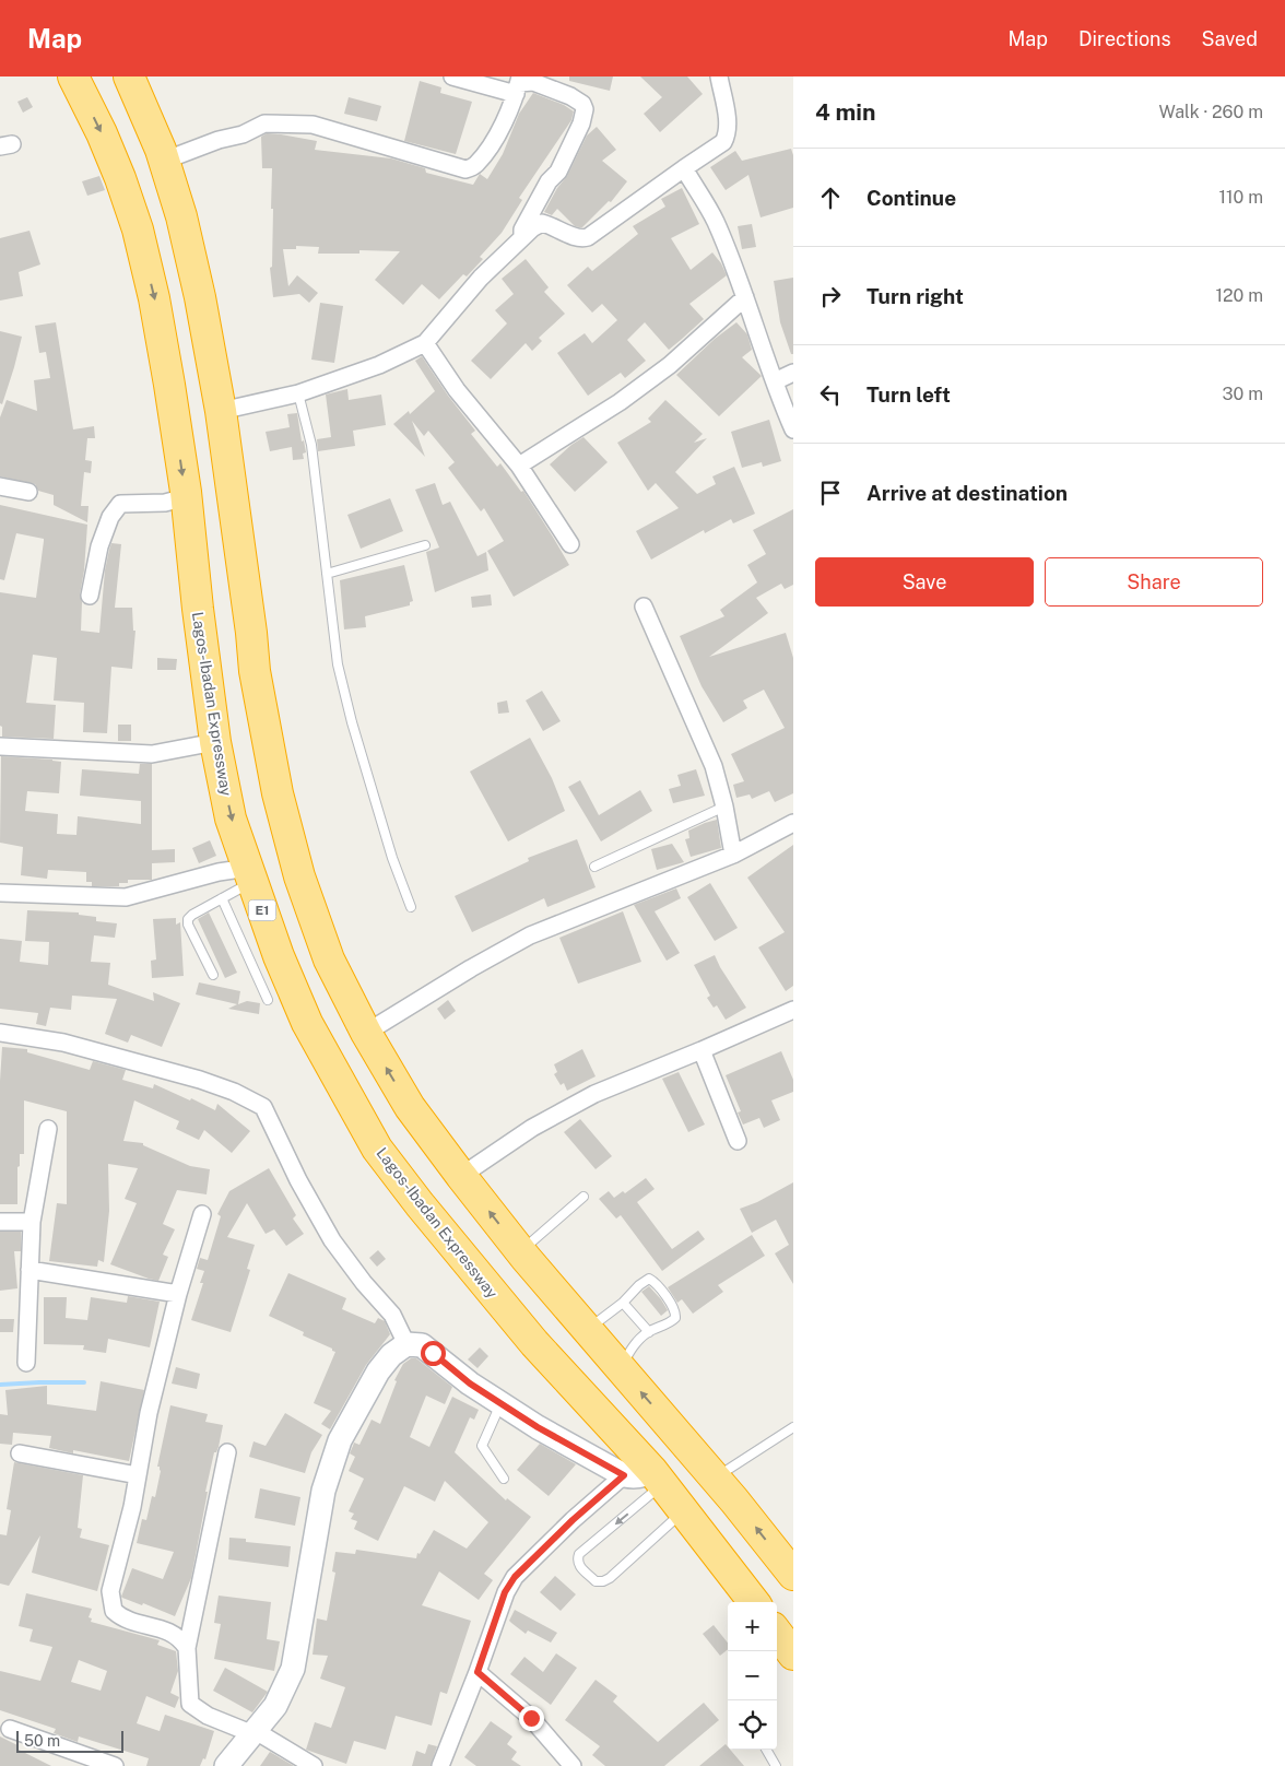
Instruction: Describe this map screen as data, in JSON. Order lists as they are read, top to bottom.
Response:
{
  "streets": {
    "highway": ["Lagos-Ibadan Expressway", "E1"]
  },
  "scale_bar": "50 m",
  "page": {
    "header": "Map",
    "nav": ["Map", "Directions", "Saved"],
    "heading": ["4 min", "Walk · 260 m"],
    "list": [
      ["Continue", "110 m"],
      ["Turn right", "120 m"],
      ["Turn left", "30 m"],
      "Arrive at destination"
    ],
    "buttons": ["Save", "Share"],
    "map_buttons": ["+", "−"],
    "scale": "50 m"
  }
}
